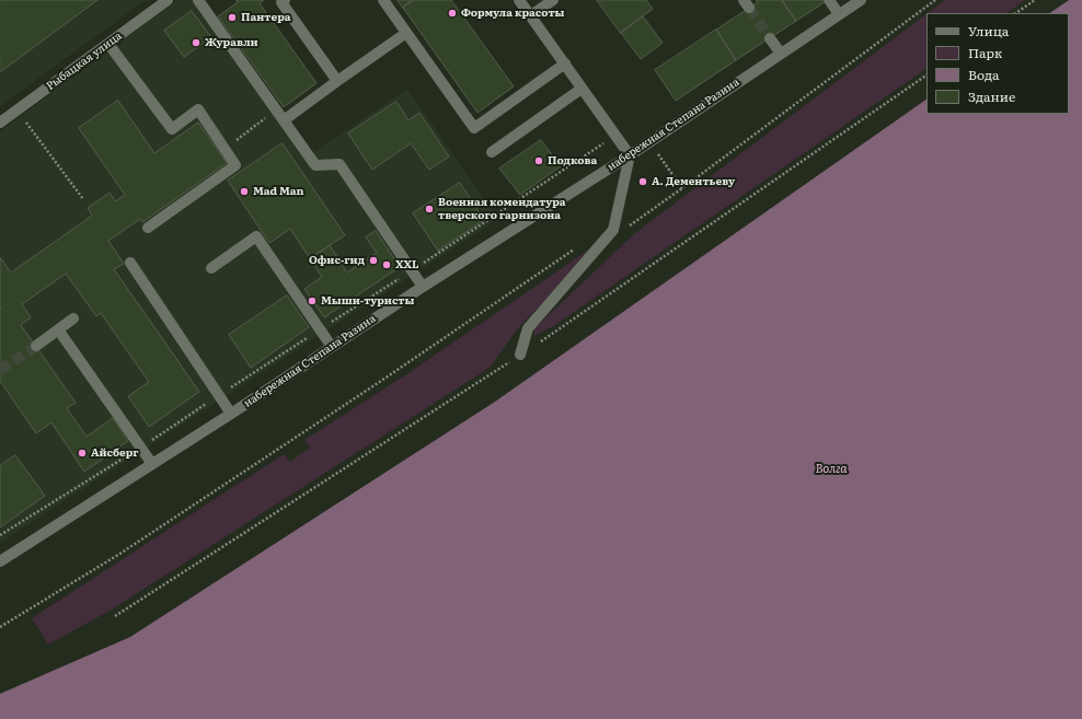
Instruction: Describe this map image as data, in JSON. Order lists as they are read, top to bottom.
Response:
{
  "streets": {
    "street": ["Рыбацкая улица", "набережная Степана Разина"]
  },
  "water": ["Волга"],
  "places": [
    "Формула красоты",
    "Пантера",
    "Журавли",
    "Подкова",
    "А. Дементьеву",
    "Mad Man",
    "Военная комендатура тверского гарнизона",
    "Офис-гид",
    "XXL",
    "Мыши-туристы",
    "Айсберг"
  ],
  "legend": [
    "Улица",
    "Парк",
    "Вода",
    "Здание"
  ]
}
